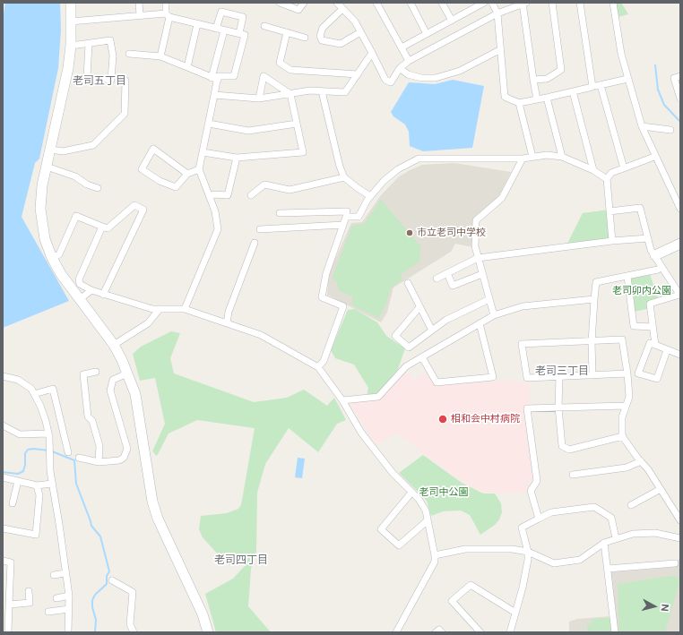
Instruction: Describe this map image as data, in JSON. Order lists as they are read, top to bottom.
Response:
{
  "districts": ["老司五丁目", "老司三丁目", "老司四丁目"],
  "parks": ["老司卯内公園", "老司中公園"],
  "places": ["市立老司中学校", "相和会中村病院"],
  "north": "right"
}
